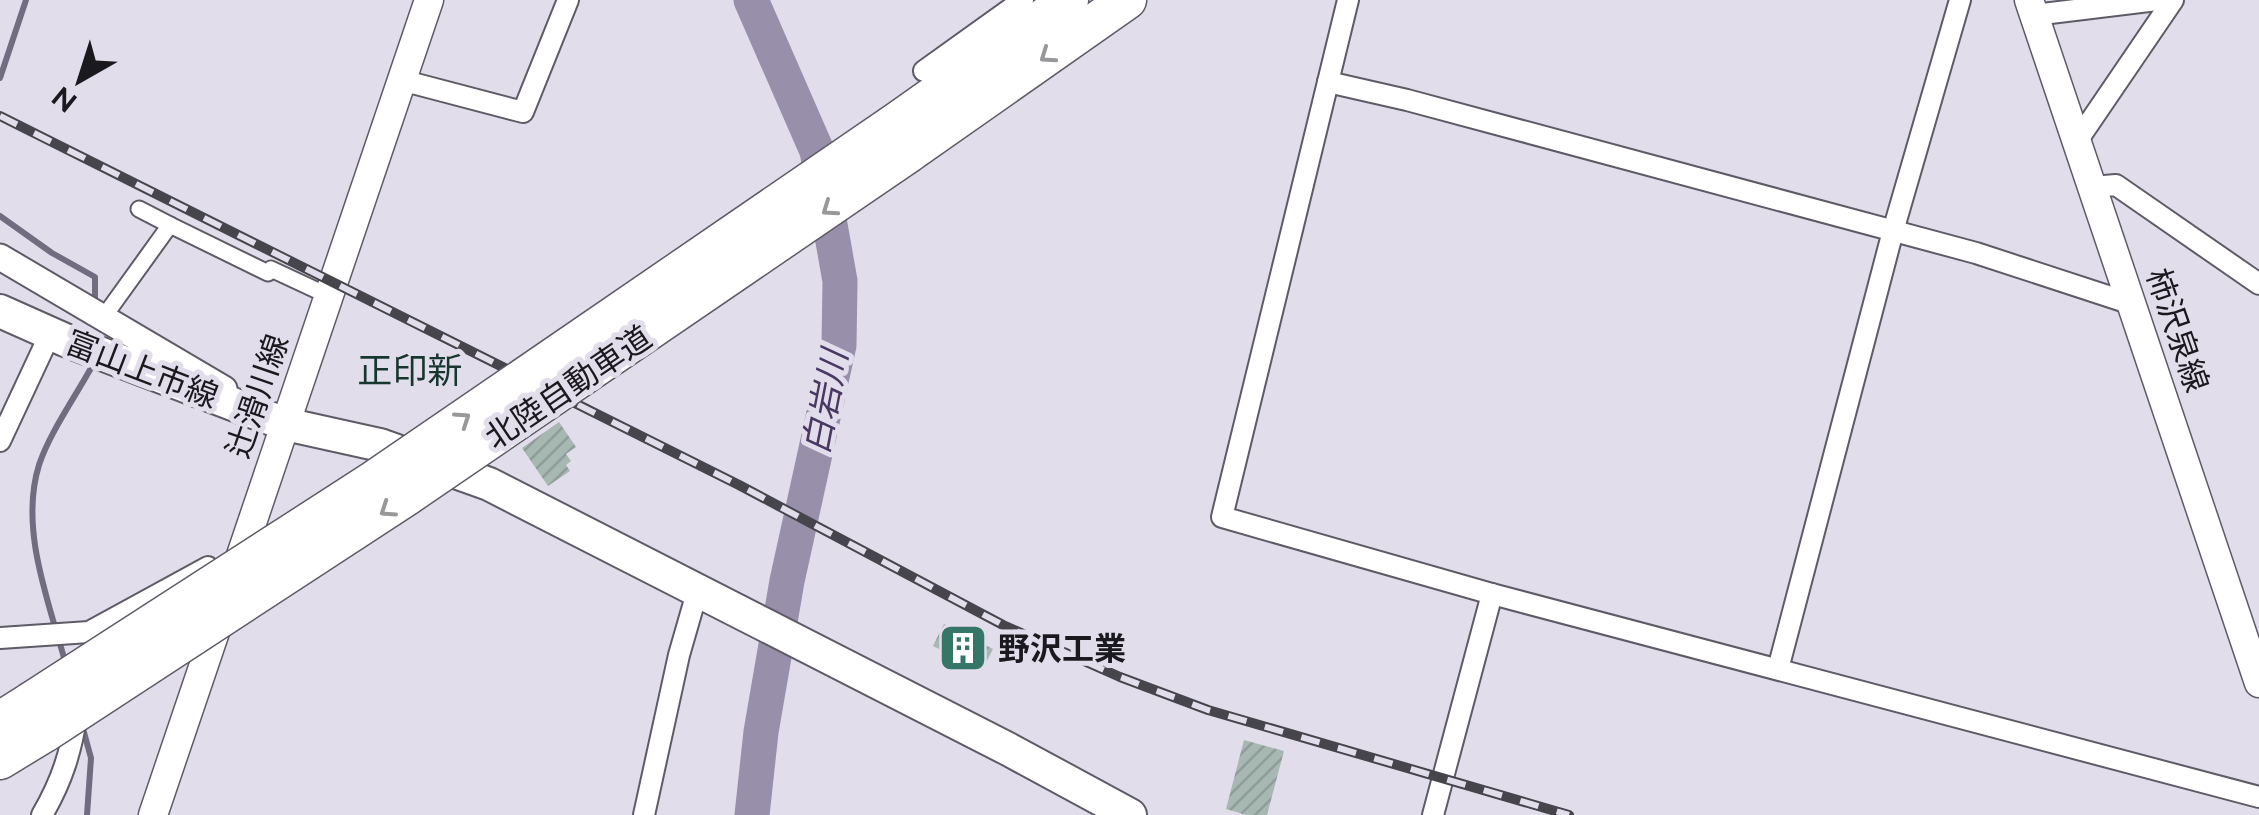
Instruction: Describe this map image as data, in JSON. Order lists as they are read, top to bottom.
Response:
{
  "streets": {
    "highway": ["北陸自動車道"],
    "main road": ["柿沢泉線", "富山上市線", "辻滑川線"]
  },
  "crossings": [
    ["富山上市線", "辻滑川線"]
  ],
  "districts": ["正印新"],
  "water": ["白岩川"],
  "places": {
    "building": ["野沢工業"]
  },
  "north": "bottom left"
}
